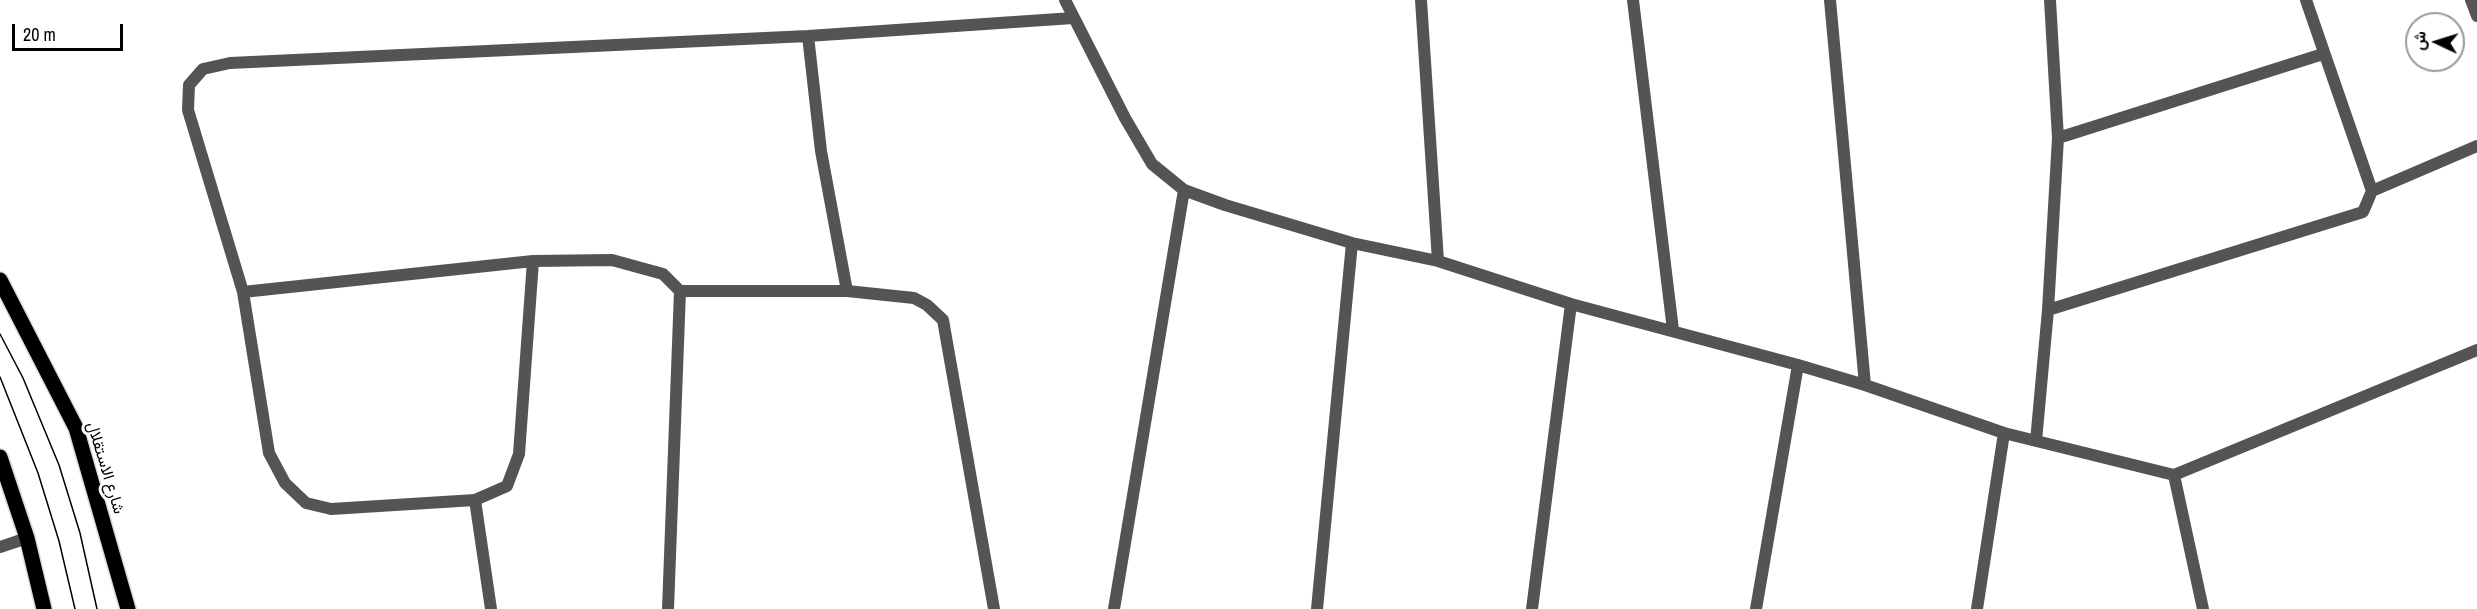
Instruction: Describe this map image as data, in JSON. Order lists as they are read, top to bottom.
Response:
{
  "streets": {
    "main road": ["شارع الاستقلال"]
  },
  "scale_bar": "20 m",
  "north": "left"
}
